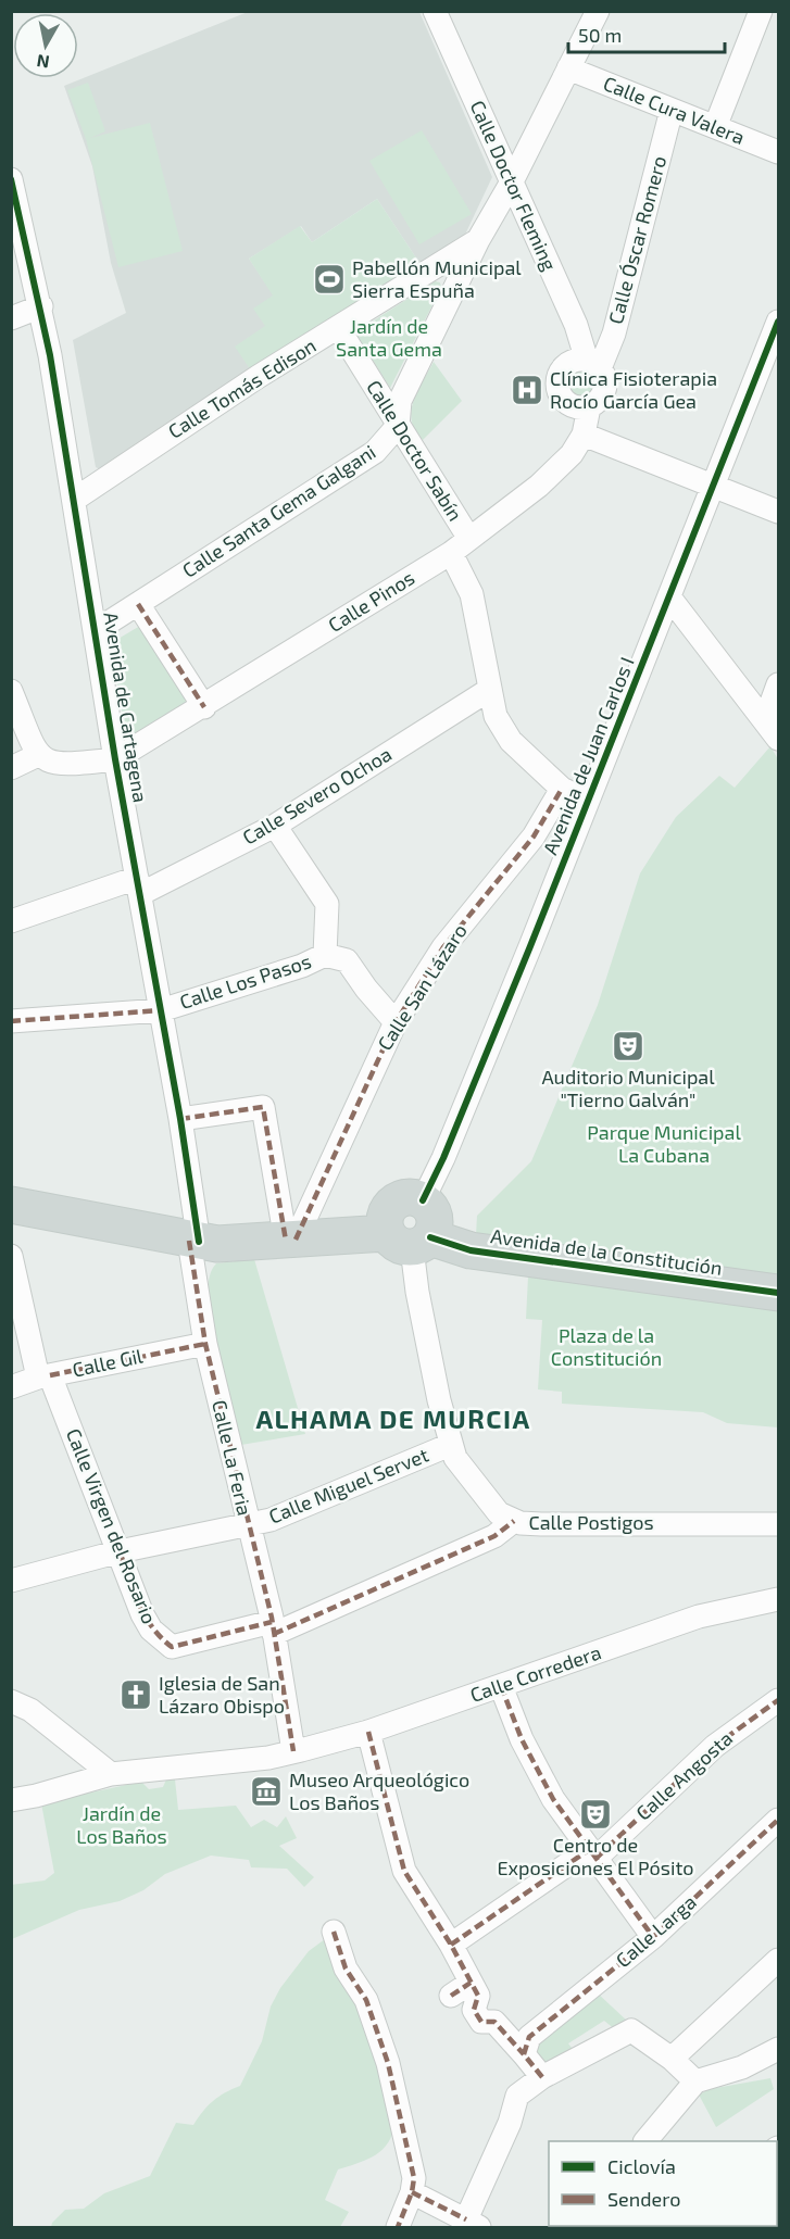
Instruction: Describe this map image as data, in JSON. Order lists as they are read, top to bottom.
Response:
{
  "streets": {
    "main road": ["Avenida de la Constitución"],
    "street": [
      "Calle Cura Valera",
      "Calle Doctor Fleming",
      "Calle Óscar Romero",
      "Calle Tomás Edison",
      "Calle Doctor Sabín",
      "Calle Santa Gema Galgani",
      "Calle Pinos",
      "Avenida de Cartagena",
      "Avenida de Juan Carlos I",
      "Calle Severo Ochoa",
      "Calle Los Pasos",
      "Calle San Lázaro",
      "Calle Gil",
      "Calle La Feria",
      "Calle Miguel Servet",
      "Calle Postigos",
      "Calle Virgen del Rosario",
      "Calle Corredera",
      "Calle Angosta",
      "Calle Larga"
    ]
  },
  "crossings": [
    ["Calle Cura Valera", "Calle Óscar Romero"],
    ["Calle Doctor Fleming", "Calle Óscar Romero"],
    ["Calle Doctor Fleming", "Calle Pinos"],
    ["Calle Óscar Romero", "Calle Pinos"],
    ["Calle Tomás Edison", "Calle Doctor Sabín"],
    ["Calle Tomás Edison", "Avenida de Cartagena"],
    ["Calle Doctor Sabín", "Calle Santa Gema Galgani"],
    ["Calle Doctor Sabín", "Calle Pinos"],
    ["Calle Doctor Sabín", "Avenida de Juan Carlos I"],
    ["Calle Doctor Sabín", "Calle Severo Ochoa"],
    ["Calle Doctor Sabín", "Calle San Lázaro"],
    ["Calle Santa Gema Galgani", "Avenida de Cartagena"],
    ["Calle Pinos", "Avenida de Cartagena"],
    ["Avenida de Cartagena", "Calle Severo Ochoa"],
    ["Avenida de Cartagena", "Calle Los Pasos"],
    ["Avenida de Cartagena", "Calle La Feria"],
    ["Calle Gil", "Calle La Feria"],
    ["Calle Gil", "Calle Virgen del Rosario"],
    ["Calle La Feria", "Calle Miguel Servet"],
    ["Calle La Feria", "Calle Postigos"],
    ["Calle La Feria", "Calle Virgen del Rosario"],
    ["Calle La Feria", "Calle Corredera"],
    ["Calle Miguel Servet", "Calle Virgen del Rosario"],
    ["Calle Postigos", "Calle Virgen del Rosario"]
  ],
  "districts": ["ALHAMA DE MURCIA"],
  "parks": [
    "Jardín de Santa Gema",
    "Parque Municipal La Cubana",
    "Plaza de la Constitución",
    "Jardín de Los Baños"
  ],
  "places": {
    "sports": ["Pabellón Municipal Sierra Espuña"],
    "hospital": ["Clínica Fisioterapia Rocío García Gea"],
    "theatre": ["Auditorio Municipal \"Tierno Galván\"", "Centro de Exposiciones El Pósito"],
    "church": ["Iglesia de San Lázaro Obispo"],
    "museum": ["Museo Arqueológico Los Baños"]
  },
  "legend": ["Ciclovía", "Sendero"],
  "scale_bar": "50 m",
  "north": "bottom"
}
